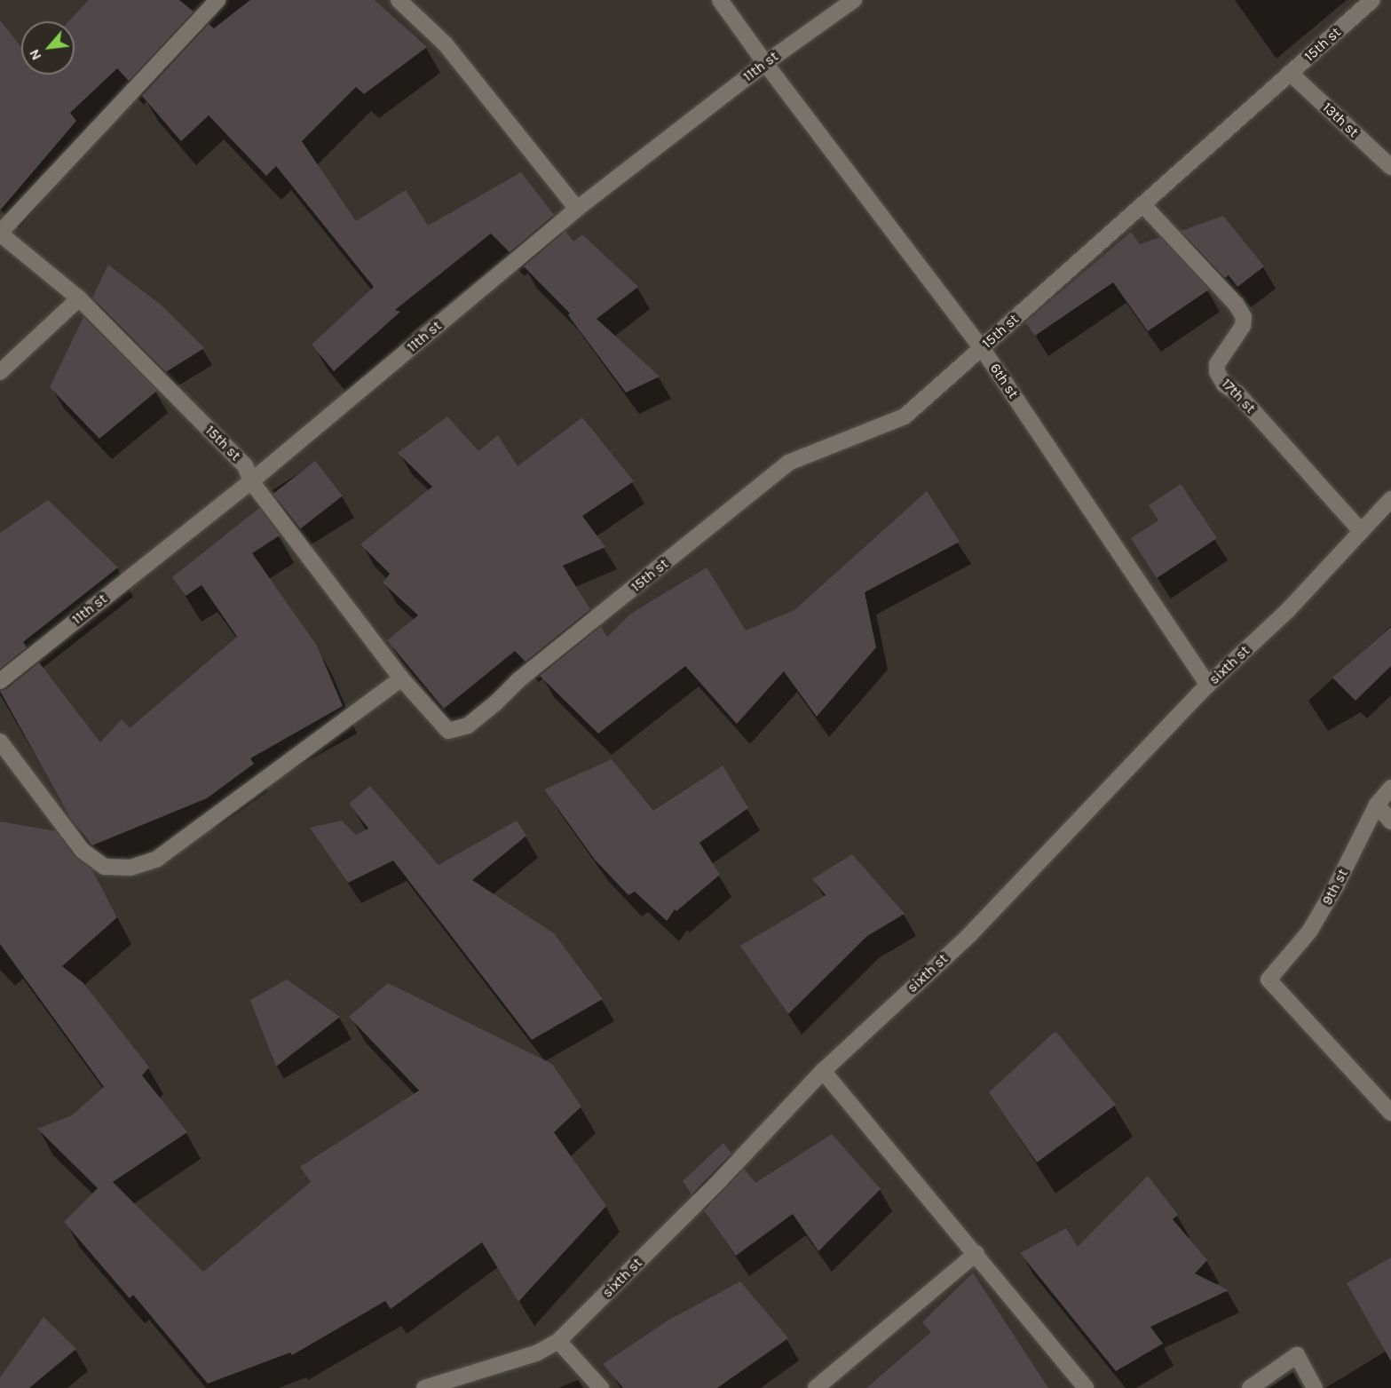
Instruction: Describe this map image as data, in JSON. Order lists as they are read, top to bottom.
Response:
{
  "streets": {
    "street": [
      "15th st",
      "11th st",
      "13th st",
      "6th st",
      "17th st",
      "sixth st",
      "9th st"
    ]
  },
  "crossings": [
    ["15th st", "11th st"],
    ["15th st", "13th st"],
    ["15th st", "6th st"],
    ["15th st", "17th st"],
    ["11th st", "6th st"],
    ["6th st", "sixth st"],
    ["17th st", "sixth st"]
  ],
  "north": "bottom left"
}
